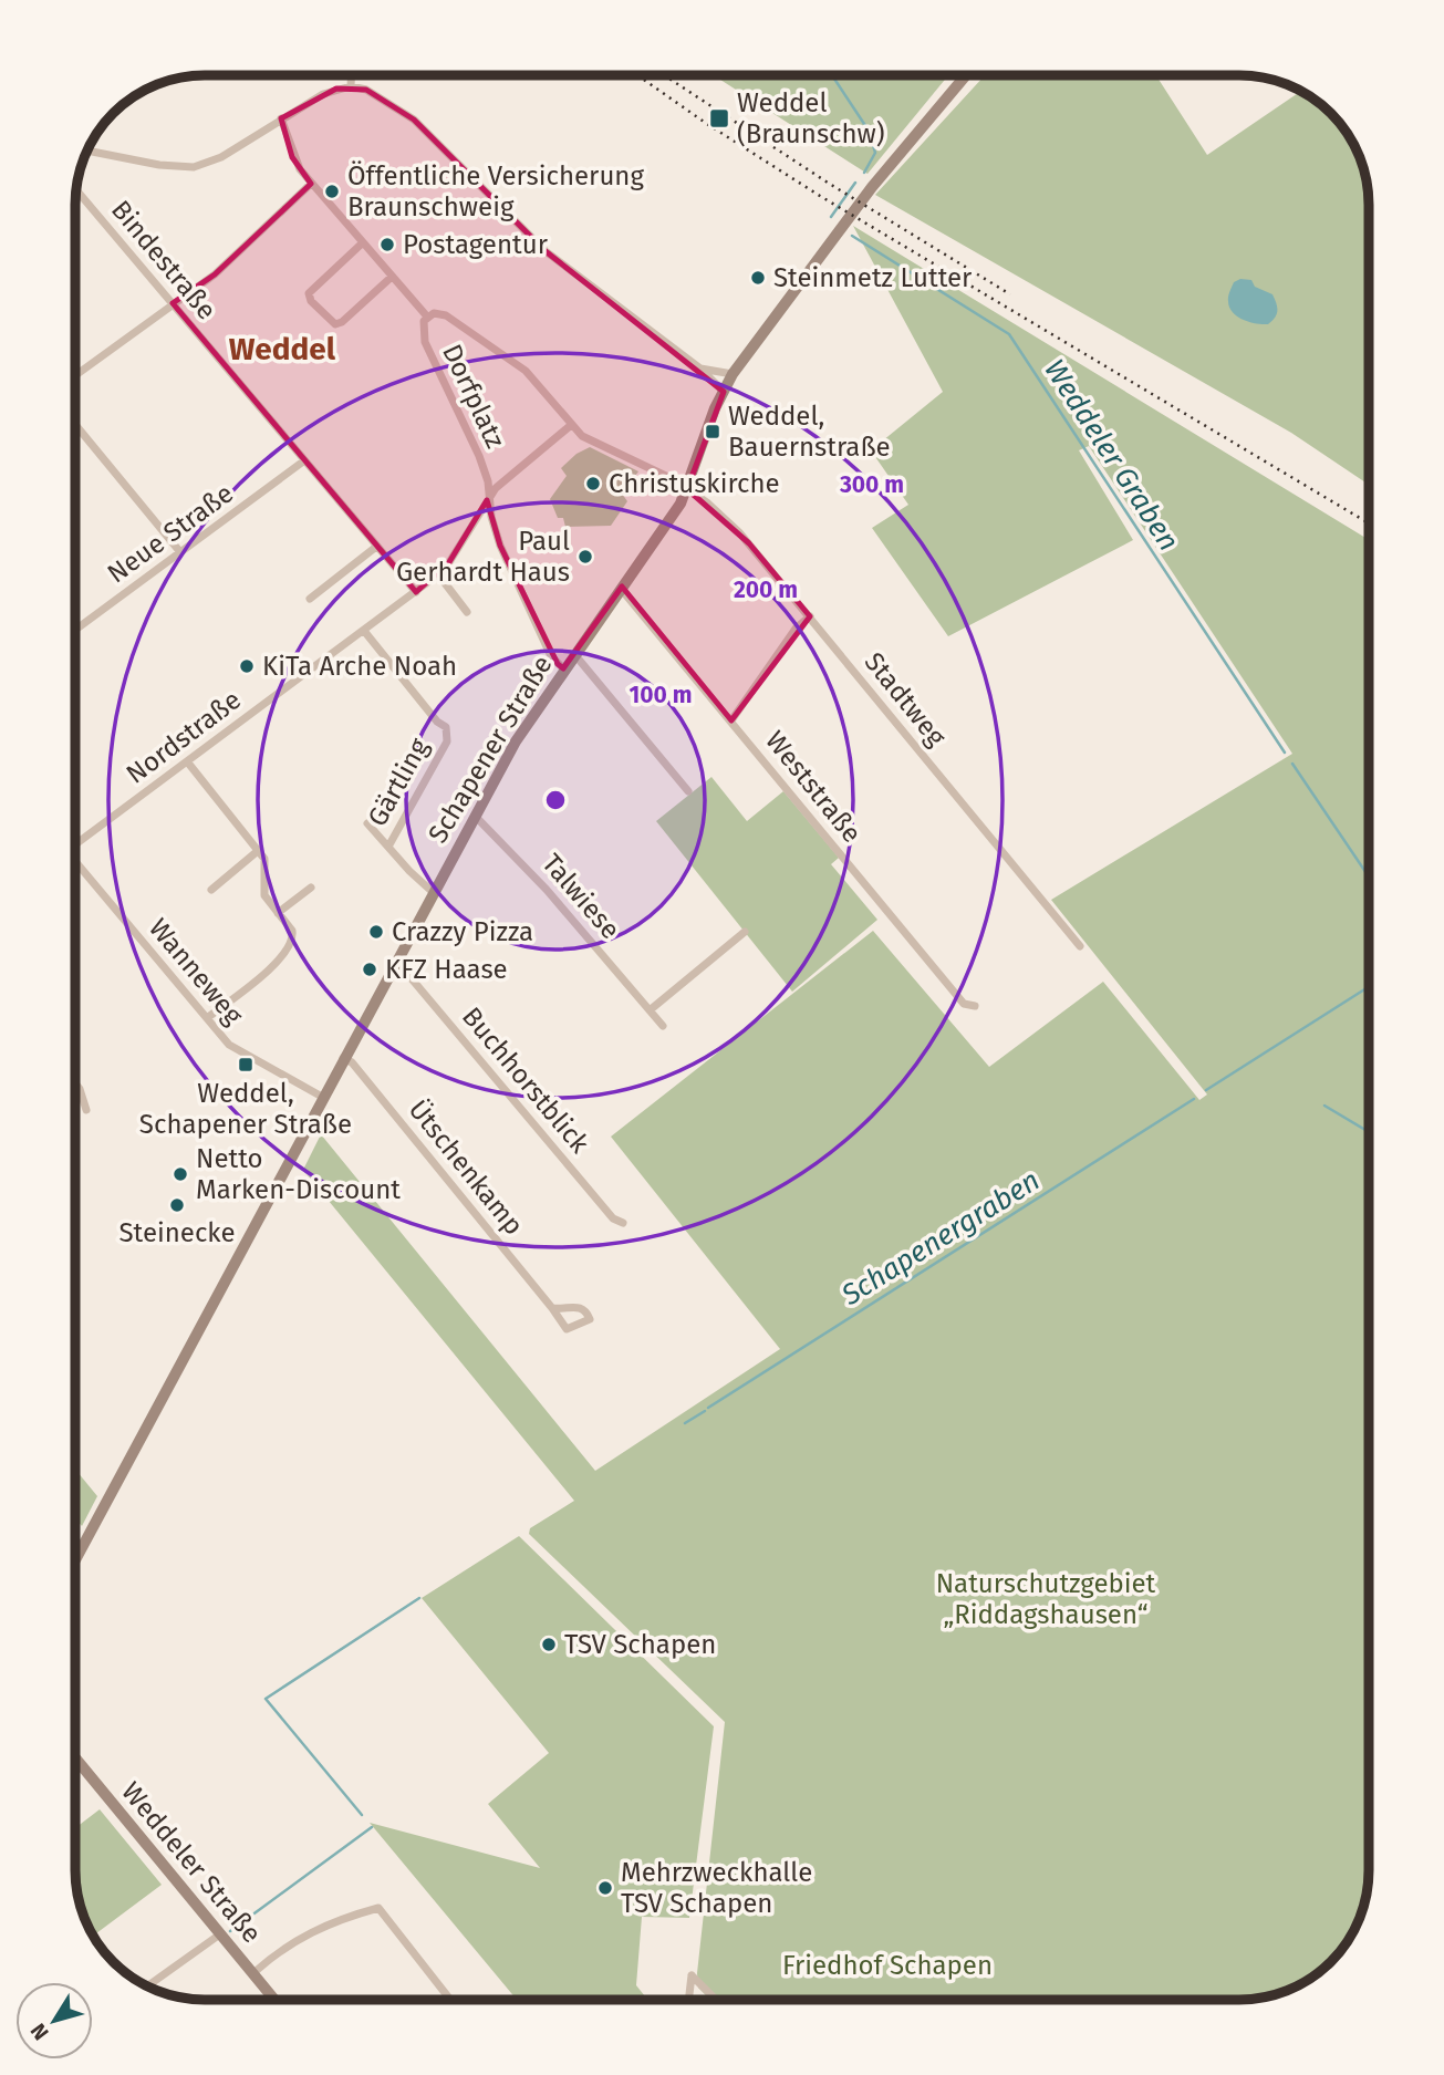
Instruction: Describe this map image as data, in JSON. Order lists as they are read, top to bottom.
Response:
{
  "streets": {
    "street": [
      "Bindestraße",
      "Dorfplatz",
      "Neue Straße",
      "Stadtweg",
      "Nordstraße",
      "Schapener Straße",
      "Gärtling",
      "Weststraße",
      "Talwiese",
      "Wanneweg",
      "Buchhorstblick",
      "Ütschenkamp",
      "Weddeler Straße"
    ]
  },
  "crossings": [
    ["Bindestraße", "Neue Straße"],
    ["Bindestraße", "Nordstraße"],
    ["Dorfplatz", "Stadtweg"],
    ["Dorfplatz", "Nordstraße"],
    ["Dorfplatz", "Schapener Straße"],
    ["Stadtweg", "Schapener Straße"],
    ["Nordstraße", "Gärtling"],
    ["Schapener Straße", "Gärtling"],
    ["Schapener Straße", "Weststraße"],
    ["Schapener Straße", "Talwiese"],
    ["Schapener Straße", "Wanneweg"],
    ["Schapener Straße", "Buchhorstblick"],
    ["Schapener Straße", "Ütschenkamp"]
  ],
  "districts": ["Weddel"],
  "water": ["Weddeler Graben", "Schapenergraben"],
  "parks": ["Naturschutzgebiet „Riddagshausen“", "Friedhof Schapen"],
  "places": {
    "transit": ["Weddel (Braunschw)", "Weddel, Bauernstraße", "Weddel, Schapener Straße"],
    "other": [
      "Öffentliche Versicherung Braunschweig",
      "Postagentur",
      "Steinmetz Lutter",
      "Christuskirche",
      "Paul Gerhardt Haus",
      "KiTa Arche Noah",
      "Crazzy Pizza",
      "KFZ Haase",
      "Netto Marken-Discount",
      "Steinecke",
      "TSV Schapen",
      "Mehrzweckhalle TSV Schapen"
    ]
  },
  "north": "bottom left",
  "rings": ["300 m", "200 m", "100 m"]
}
